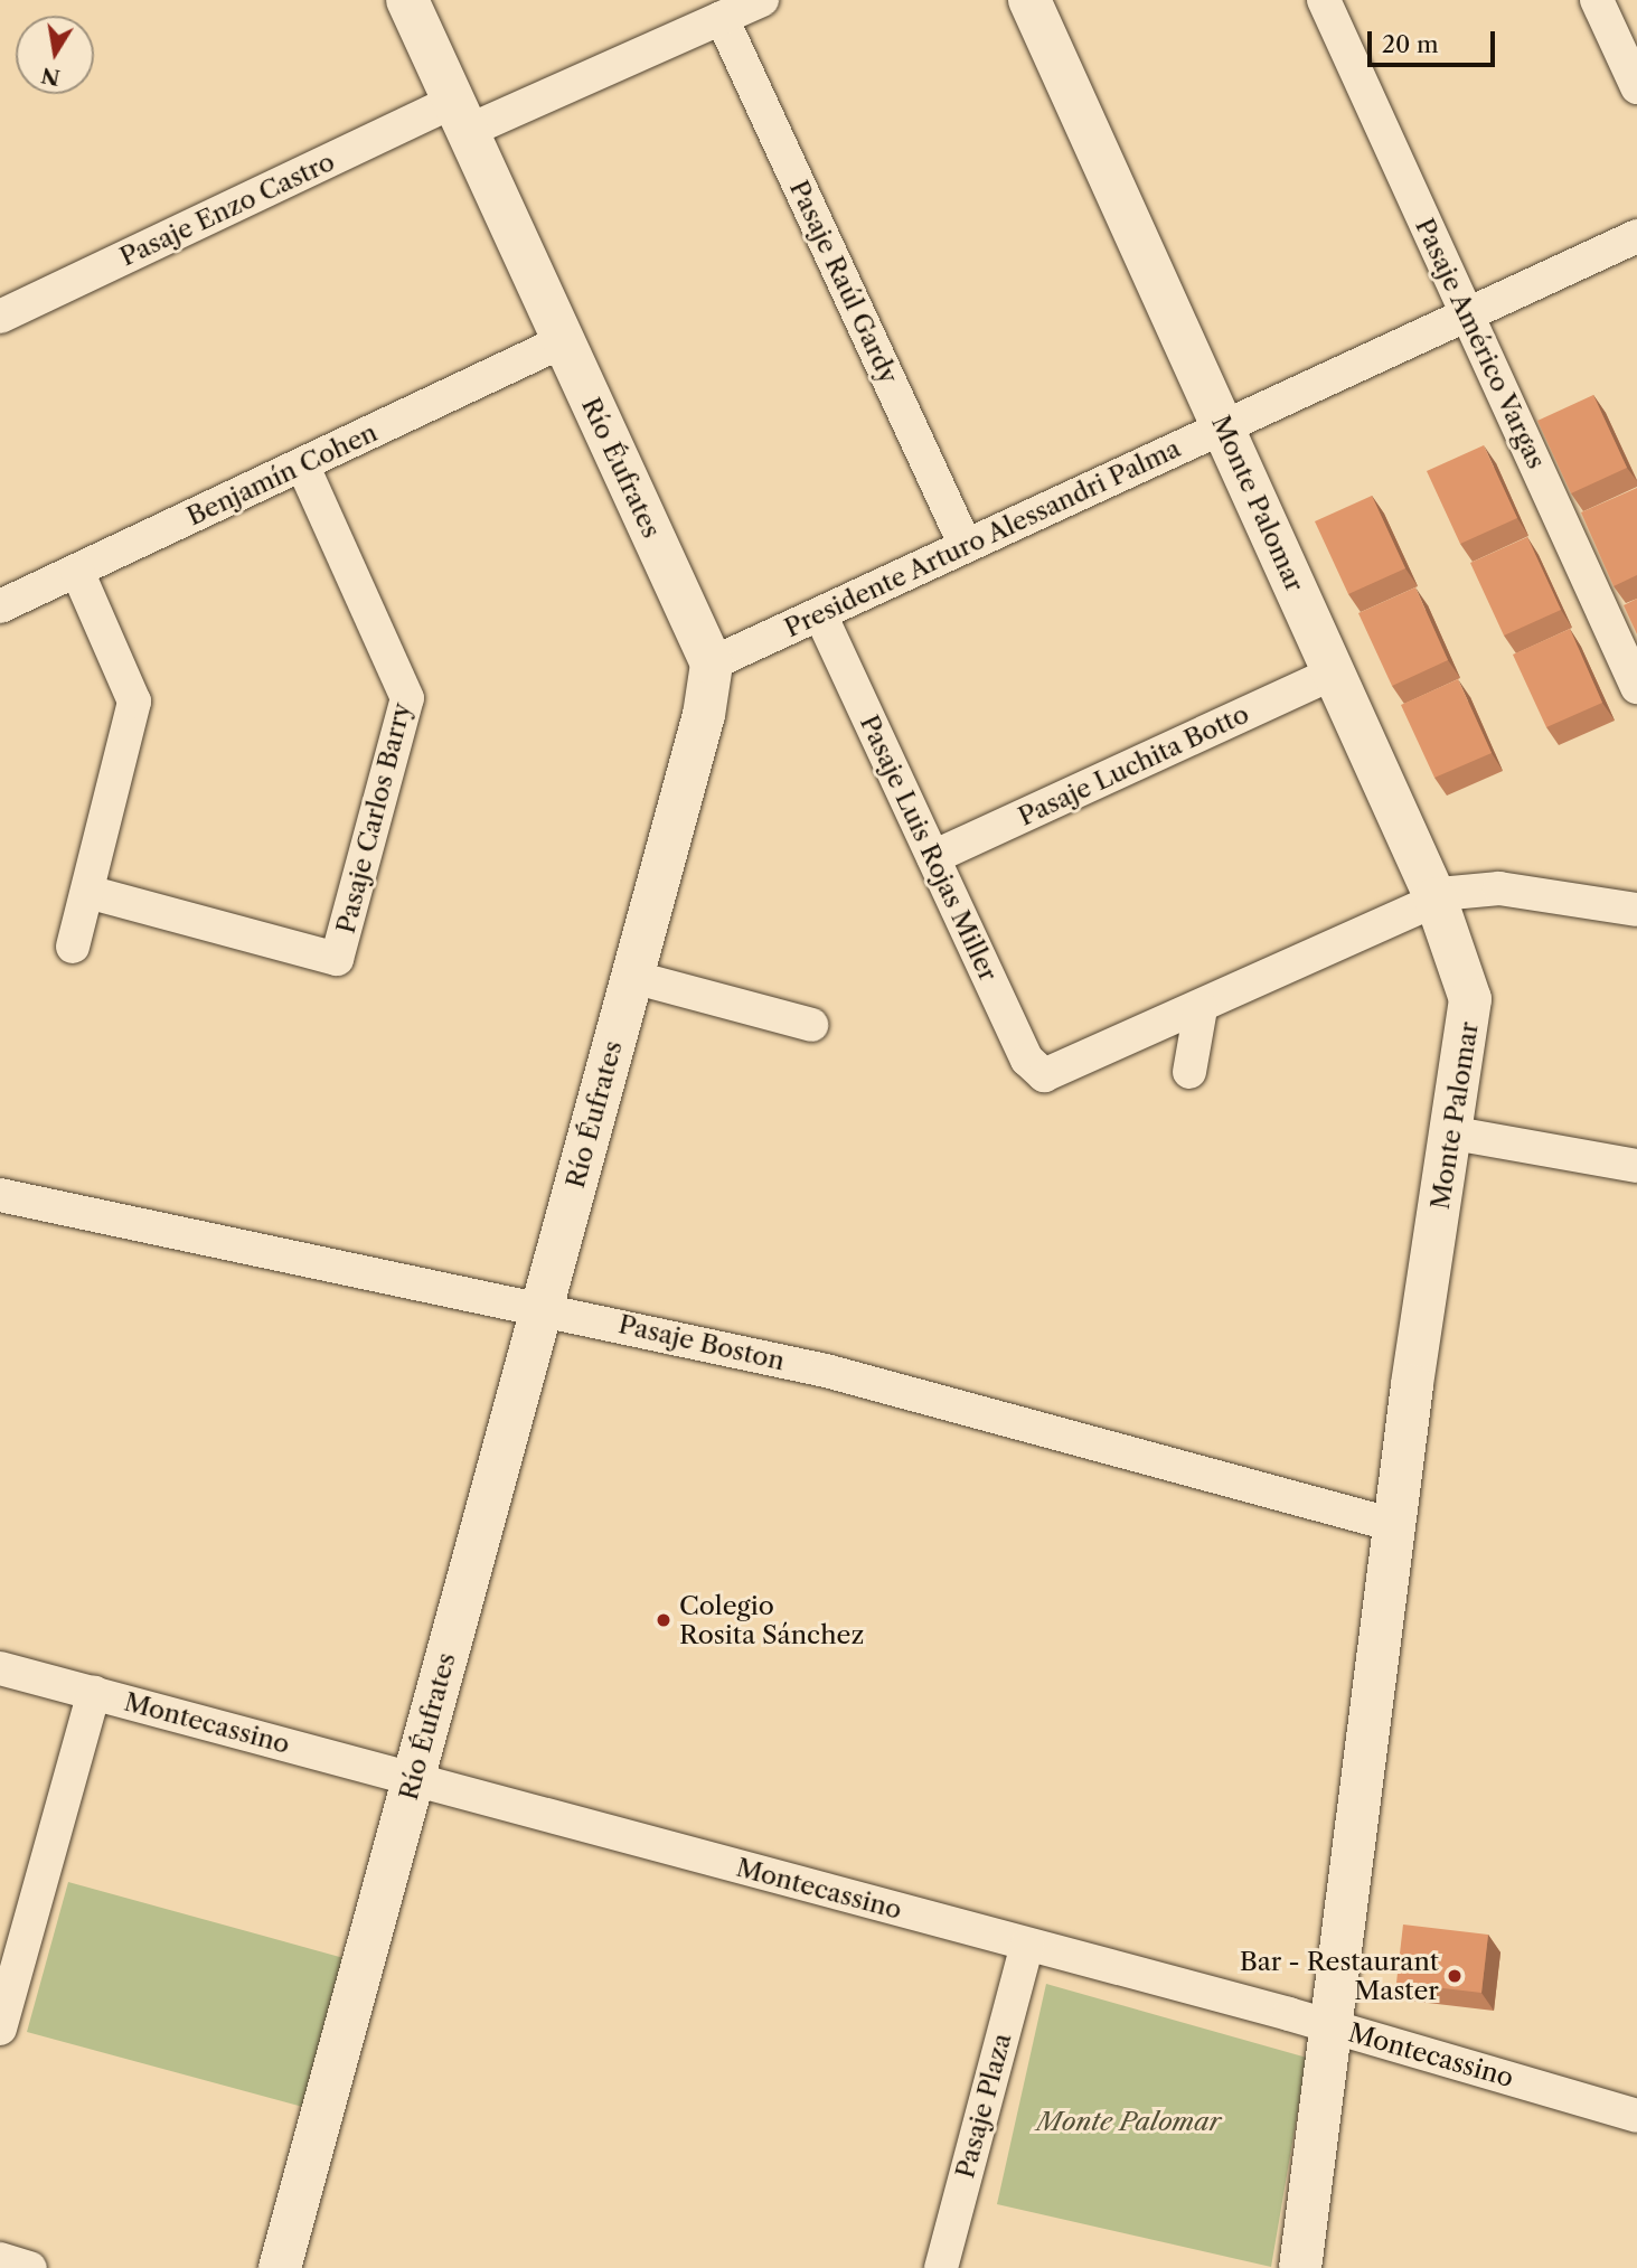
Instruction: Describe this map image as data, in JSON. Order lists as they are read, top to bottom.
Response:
{
  "streets": {
    "street": [
      "Pasaje Enzo Castro",
      "Pasaje Raúl Gardy",
      "Pasaje Américo Vargas",
      "Río Éufrates",
      "Benjamín Cohen",
      "Monte Palomar",
      "Presidente Arturo Alessandri Palma",
      "Pasaje Luchita Botto",
      "Pasaje Carlos Barry",
      "Pasaje Luis Rojas Miller",
      "Pasaje Boston",
      "Montecassino",
      "Pasaje Plaza"
    ]
  },
  "crossings": [
    ["Pasaje Enzo Castro", "Pasaje Raúl Gardy"],
    ["Pasaje Enzo Castro", "Río Éufrates"],
    ["Pasaje Raúl Gardy", "Presidente Arturo Alessandri Palma"],
    ["Pasaje Américo Vargas", "Presidente Arturo Alessandri Palma"],
    ["Río Éufrates", "Benjamín Cohen"],
    ["Río Éufrates", "Presidente Arturo Alessandri Palma"],
    ["Río Éufrates", "Pasaje Boston"],
    ["Río Éufrates", "Montecassino"],
    ["Benjamín Cohen", "Pasaje Carlos Barry"],
    ["Monte Palomar", "Presidente Arturo Alessandri Palma"],
    ["Monte Palomar", "Pasaje Luchita Botto"],
    ["Monte Palomar", "Pasaje Boston"],
    ["Monte Palomar", "Montecassino"],
    ["Presidente Arturo Alessandri Palma", "Pasaje Luis Rojas Miller"],
    ["Pasaje Luchita Botto", "Pasaje Luis Rojas Miller"],
    ["Montecassino", "Pasaje Plaza"]
  ],
  "parks": ["Monte Palomar"],
  "places": ["Colegio Rosita Sánchez", "Bar - Restaurant Master"],
  "scale_bar": "20 m",
  "north": "bottom"
}
